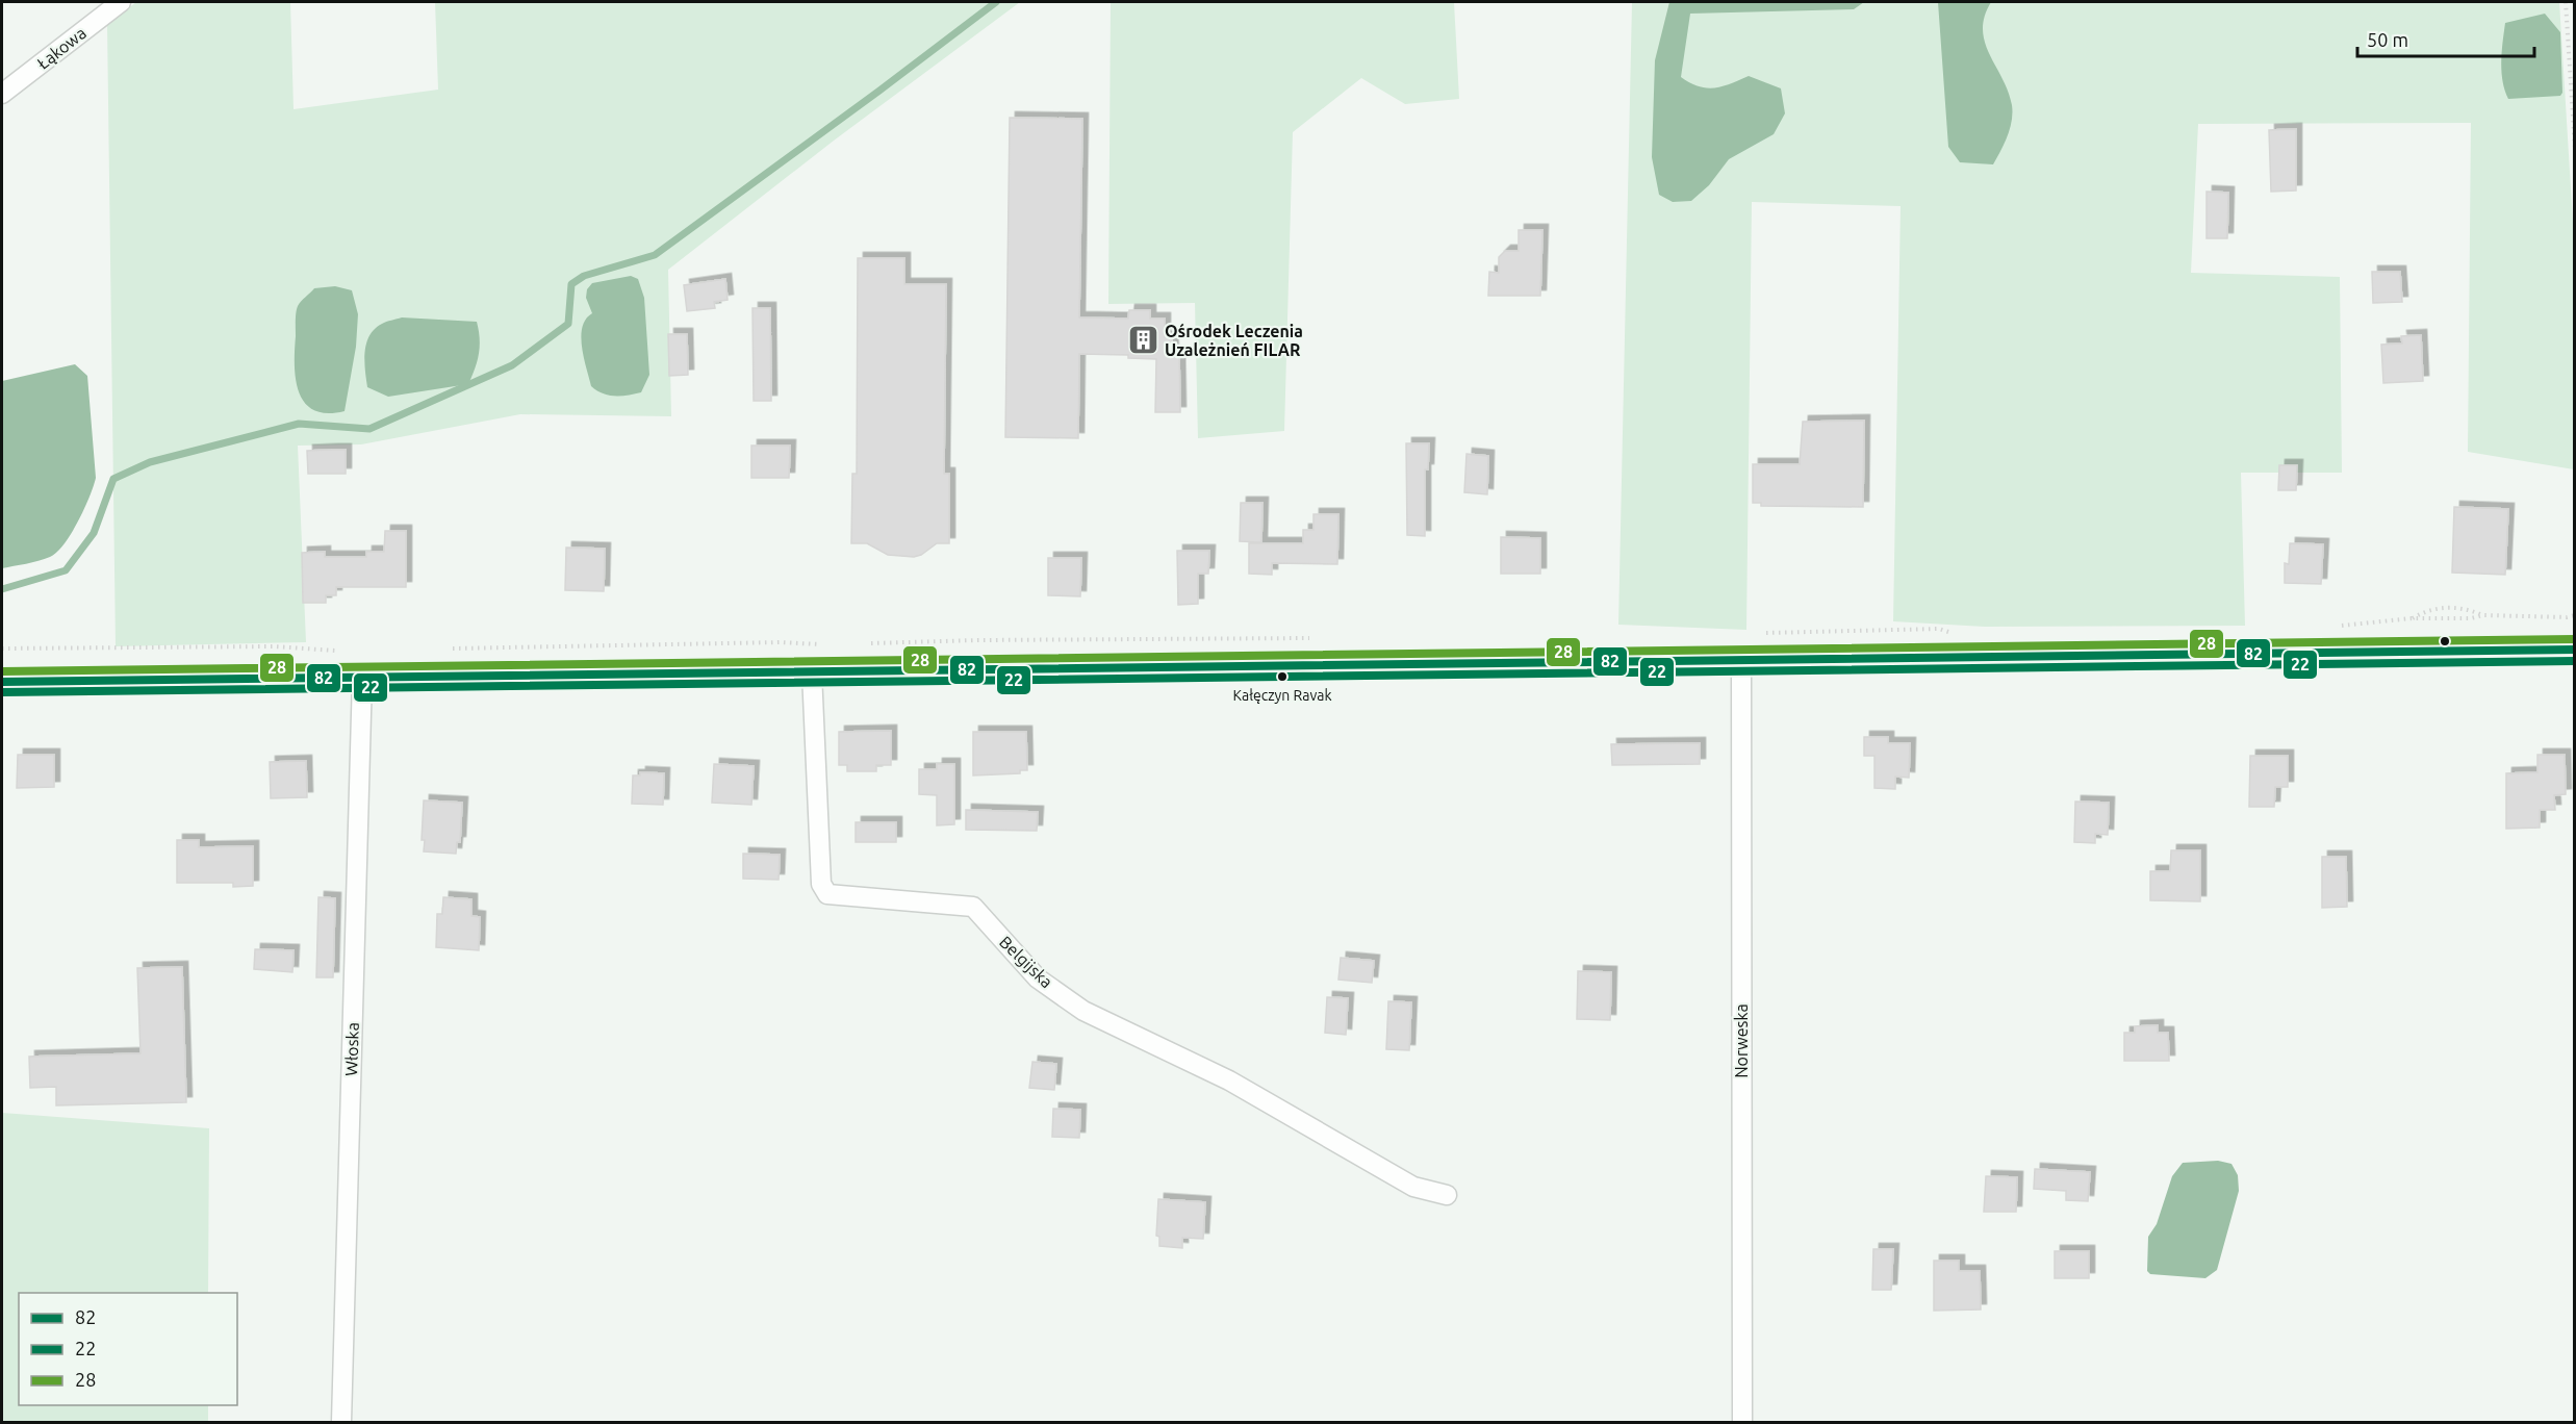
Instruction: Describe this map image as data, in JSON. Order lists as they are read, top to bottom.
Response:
{
  "streets": {
    "street": [
      "Łąkowa",
      "Belgijska",
      "Norweska",
      "Włoska"
    ]
  },
  "places": {
    "building": ["Ośrodek Leczenia Uzależnień FILAR"],
    "other": ["Kałęczyn Ravak"]
  },
  "lines": ["transit line 28", "transit line 82", "transit line 22"],
  "legend": ["82", "22", "28"],
  "scale_bar": "50 m"
}
